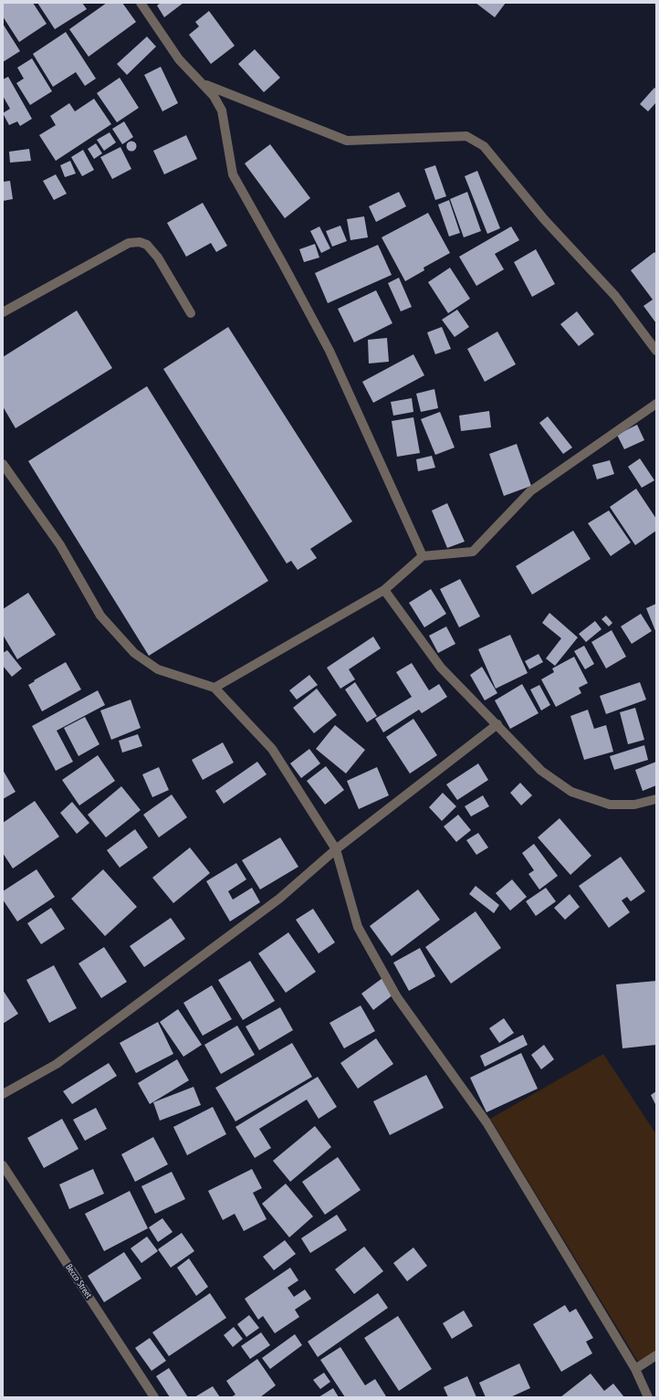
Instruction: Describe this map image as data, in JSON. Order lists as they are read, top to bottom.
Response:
{
  "streets": {
    "street": ["Becco Street"]
  }
}
